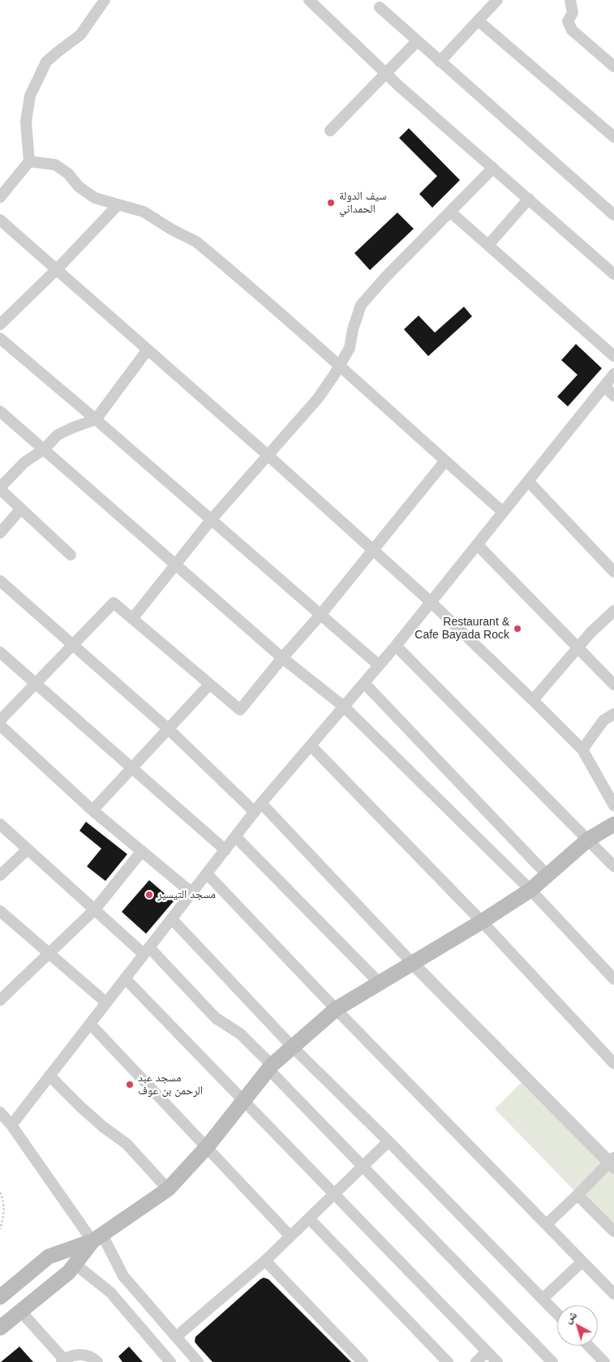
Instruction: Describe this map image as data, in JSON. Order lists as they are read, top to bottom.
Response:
{
  "places": [
    "سيف الدولة الحمداني",
    "Restaurant & Cafe Bayada Rock",
    "مسجد التيسير",
    "مسجد عبد الرحمن بن عوف"
  ],
  "north": "top left"
}
